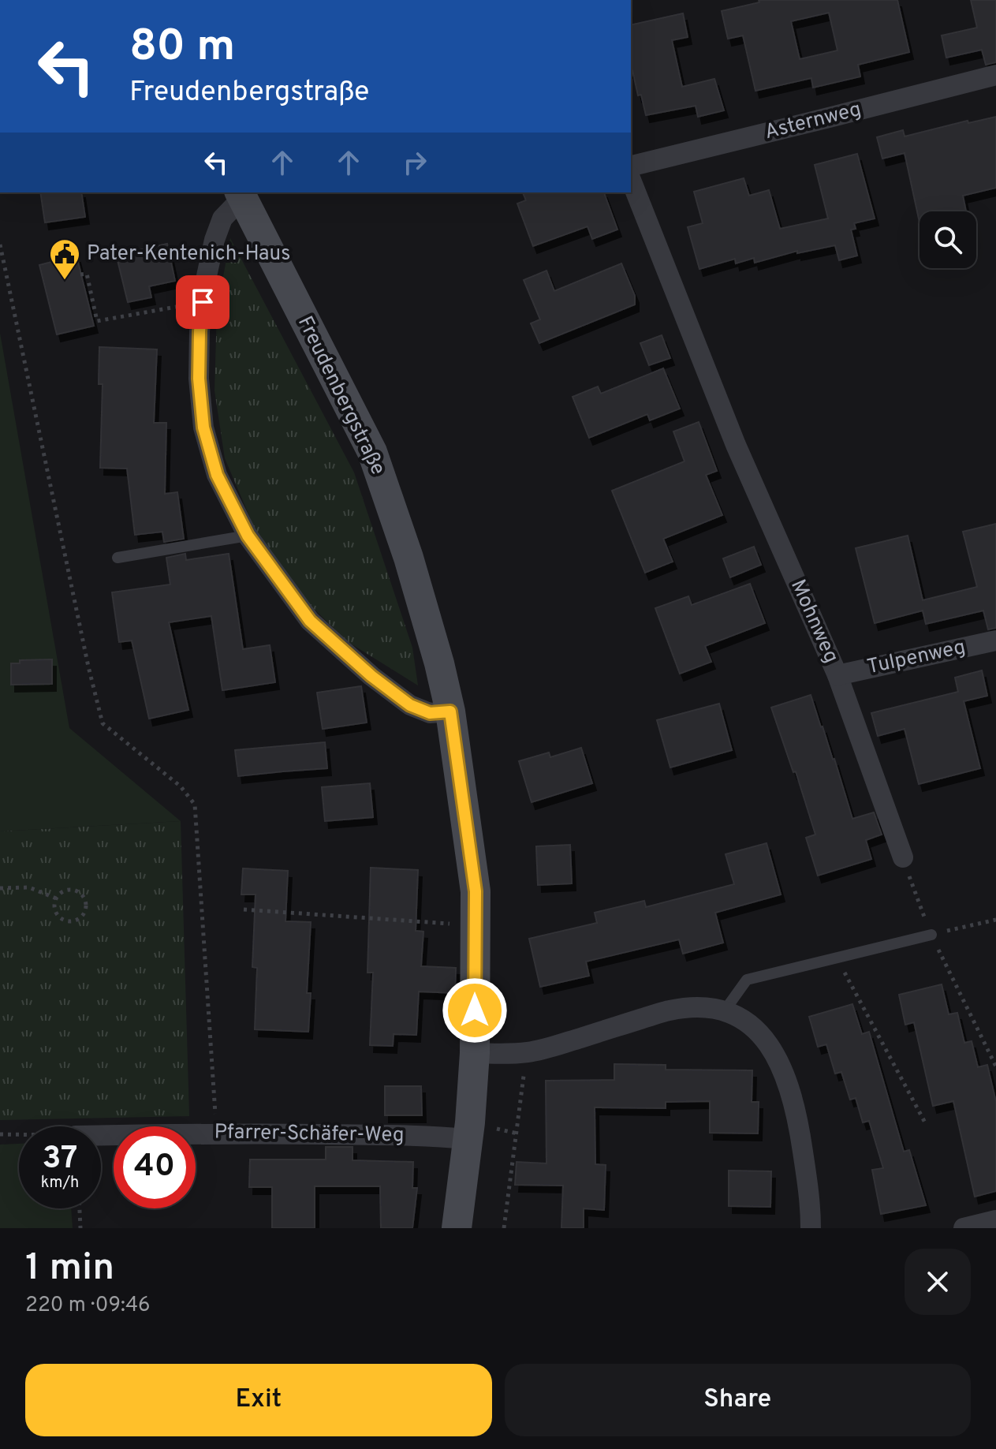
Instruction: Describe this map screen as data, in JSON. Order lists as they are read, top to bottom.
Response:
{
  "streets": {
    "street": [
      "Asternweg",
      "Freudenbergstraße",
      "Mohnweg",
      "Tulpenweg",
      "Pfarrer-Schäfer-Weg"
    ]
  },
  "crossings": [
    ["Freudenbergstraße", "Pfarrer-Schäfer-Weg"],
    ["Mohnweg", "Tulpenweg"]
  ],
  "places": {
    "public building": ["Pater-Kentenich-Haus"]
  },
  "page": {
    "turn": ["80 m", "Freudenbergstraße"],
    "speed": "37 km/h",
    "limit": "40",
    "heading": ["1 min", "220 m · 09:46"],
    "buttons": ["Exit", "Share"]
  }
}
